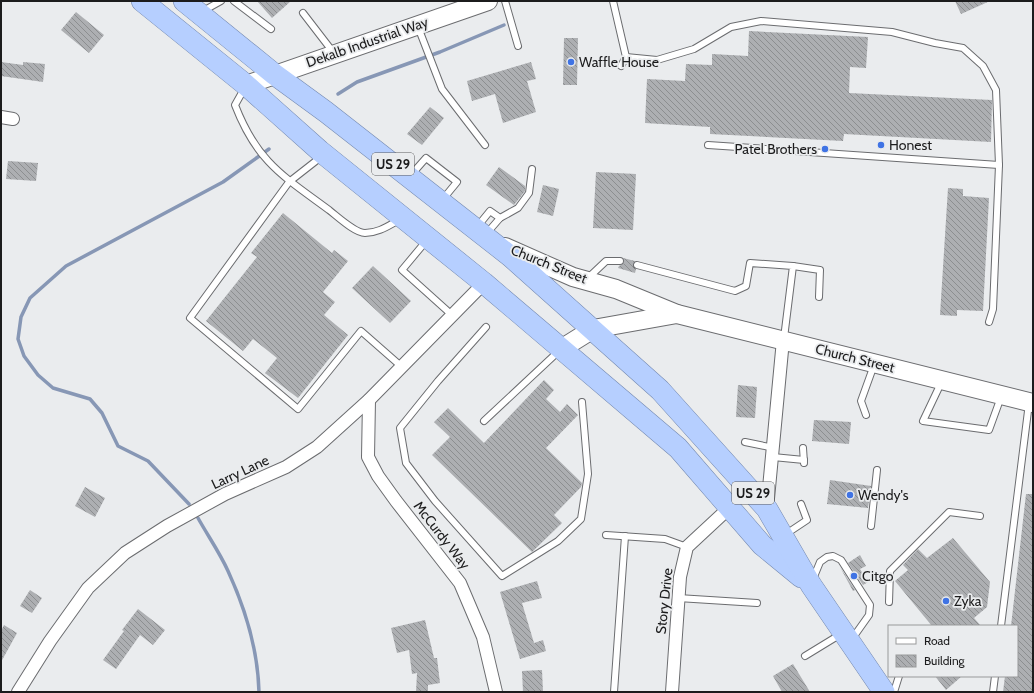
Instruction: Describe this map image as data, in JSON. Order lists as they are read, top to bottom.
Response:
{
  "streets": {
    "highway": ["US 29"],
    "main road": ["Dekalb Industrial Way", "Church Street"],
    "street": ["Larry Lane", "McCurdy Way", "Story Drive"]
  },
  "crossings": [
    ["Dekalb Industrial Way", "US 29"],
    ["US 29", "Church Street"],
    ["US 29", "Larry Lane"],
    ["Larry Lane", "McCurdy Way"]
  ],
  "places": [
    "Waffle House",
    "Honest",
    "Patel Brothers",
    "Wendy's",
    "Citgo",
    "Zyka"
  ],
  "legend": ["Road", "Building"]
}
